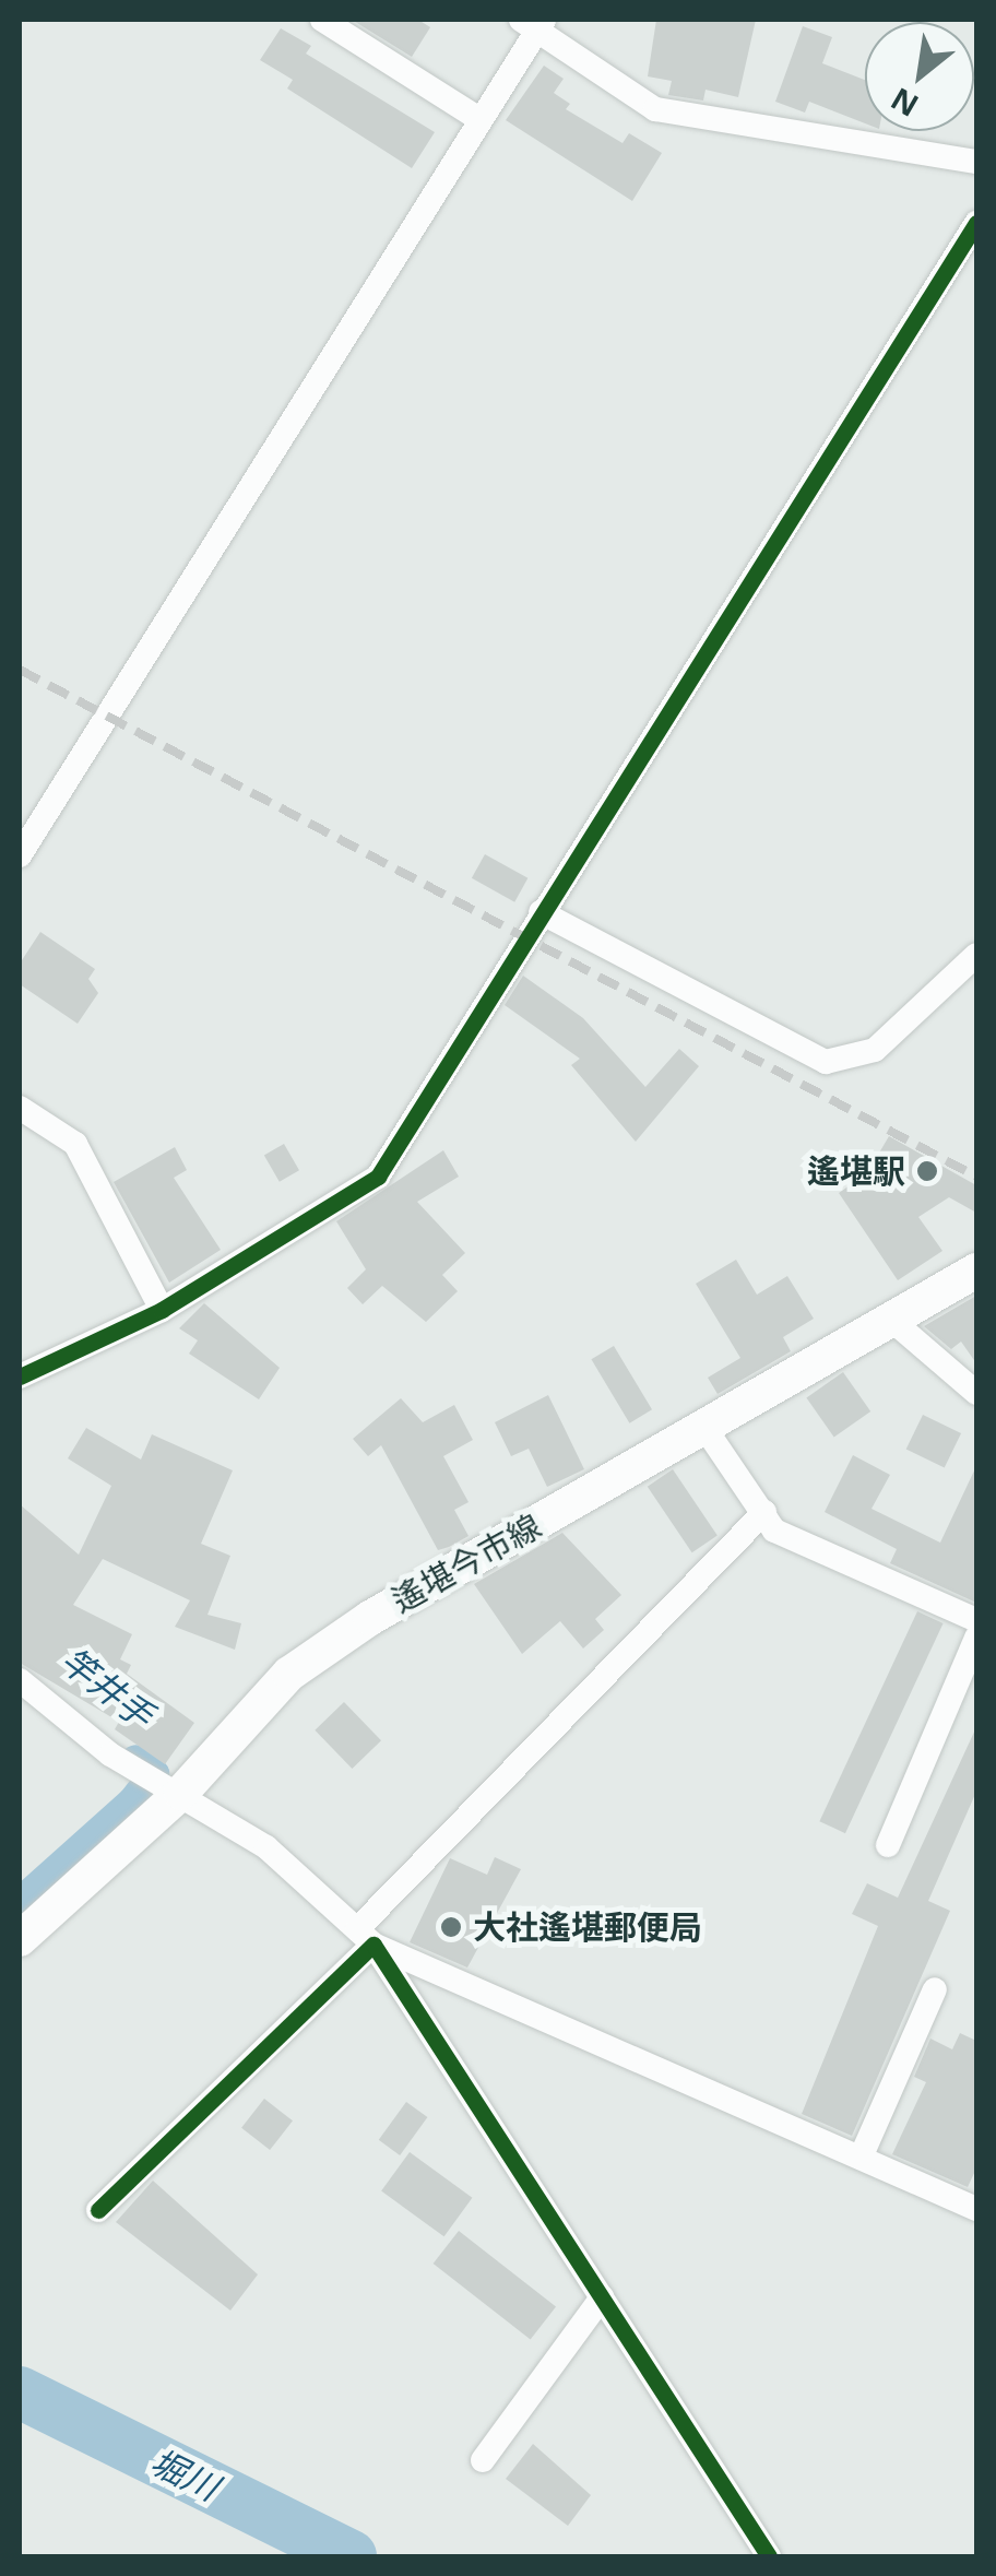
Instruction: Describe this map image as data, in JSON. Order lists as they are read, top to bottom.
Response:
{
  "streets": {
    "main road": ["遙堪今市線"]
  },
  "water": ["竿井手", "堀川"],
  "places": ["遙堪駅", "大社遙堪郵便局"],
  "north": "bottom left"
}
